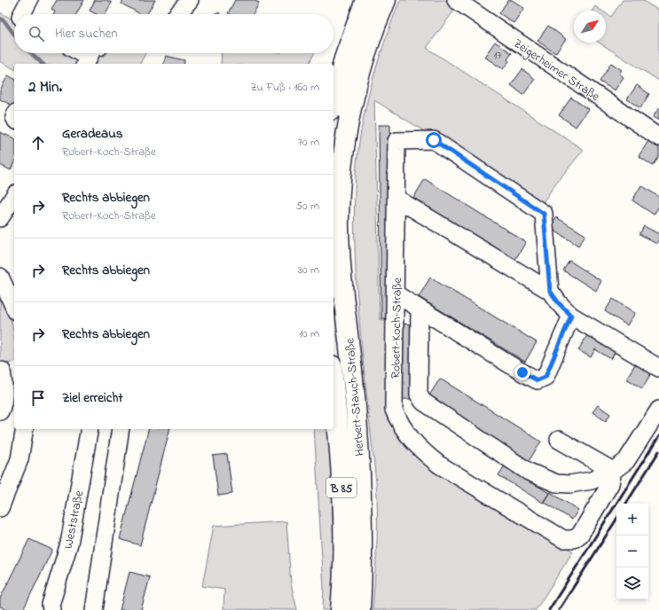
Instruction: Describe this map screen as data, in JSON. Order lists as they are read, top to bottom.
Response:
{
  "streets": {
    "main road": ["Herbert-Stauch-Straße", "B 85"],
    "street": ["Zeigerheimer Straße", "Robert-Koch-Straße", "Weststraße"]
  },
  "house_numbers": ["17"],
  "north": "top right",
  "page": {
    "search": "Hier suchen",
    "heading": ["2 Min.", "Zu Fuß · 160 m"],
    "list": [
      ["Geradeaus", "Robert-Koch-Straße", "70 m"],
      ["Rechts abbiegen", "Robert-Koch-Straße", "50 m"],
      ["Rechts abbiegen", "30 m"],
      ["Rechts abbiegen", "10 m"],
      "Ziel erreicht"
    ],
    "map_buttons": ["+", "−"]
  }
}
